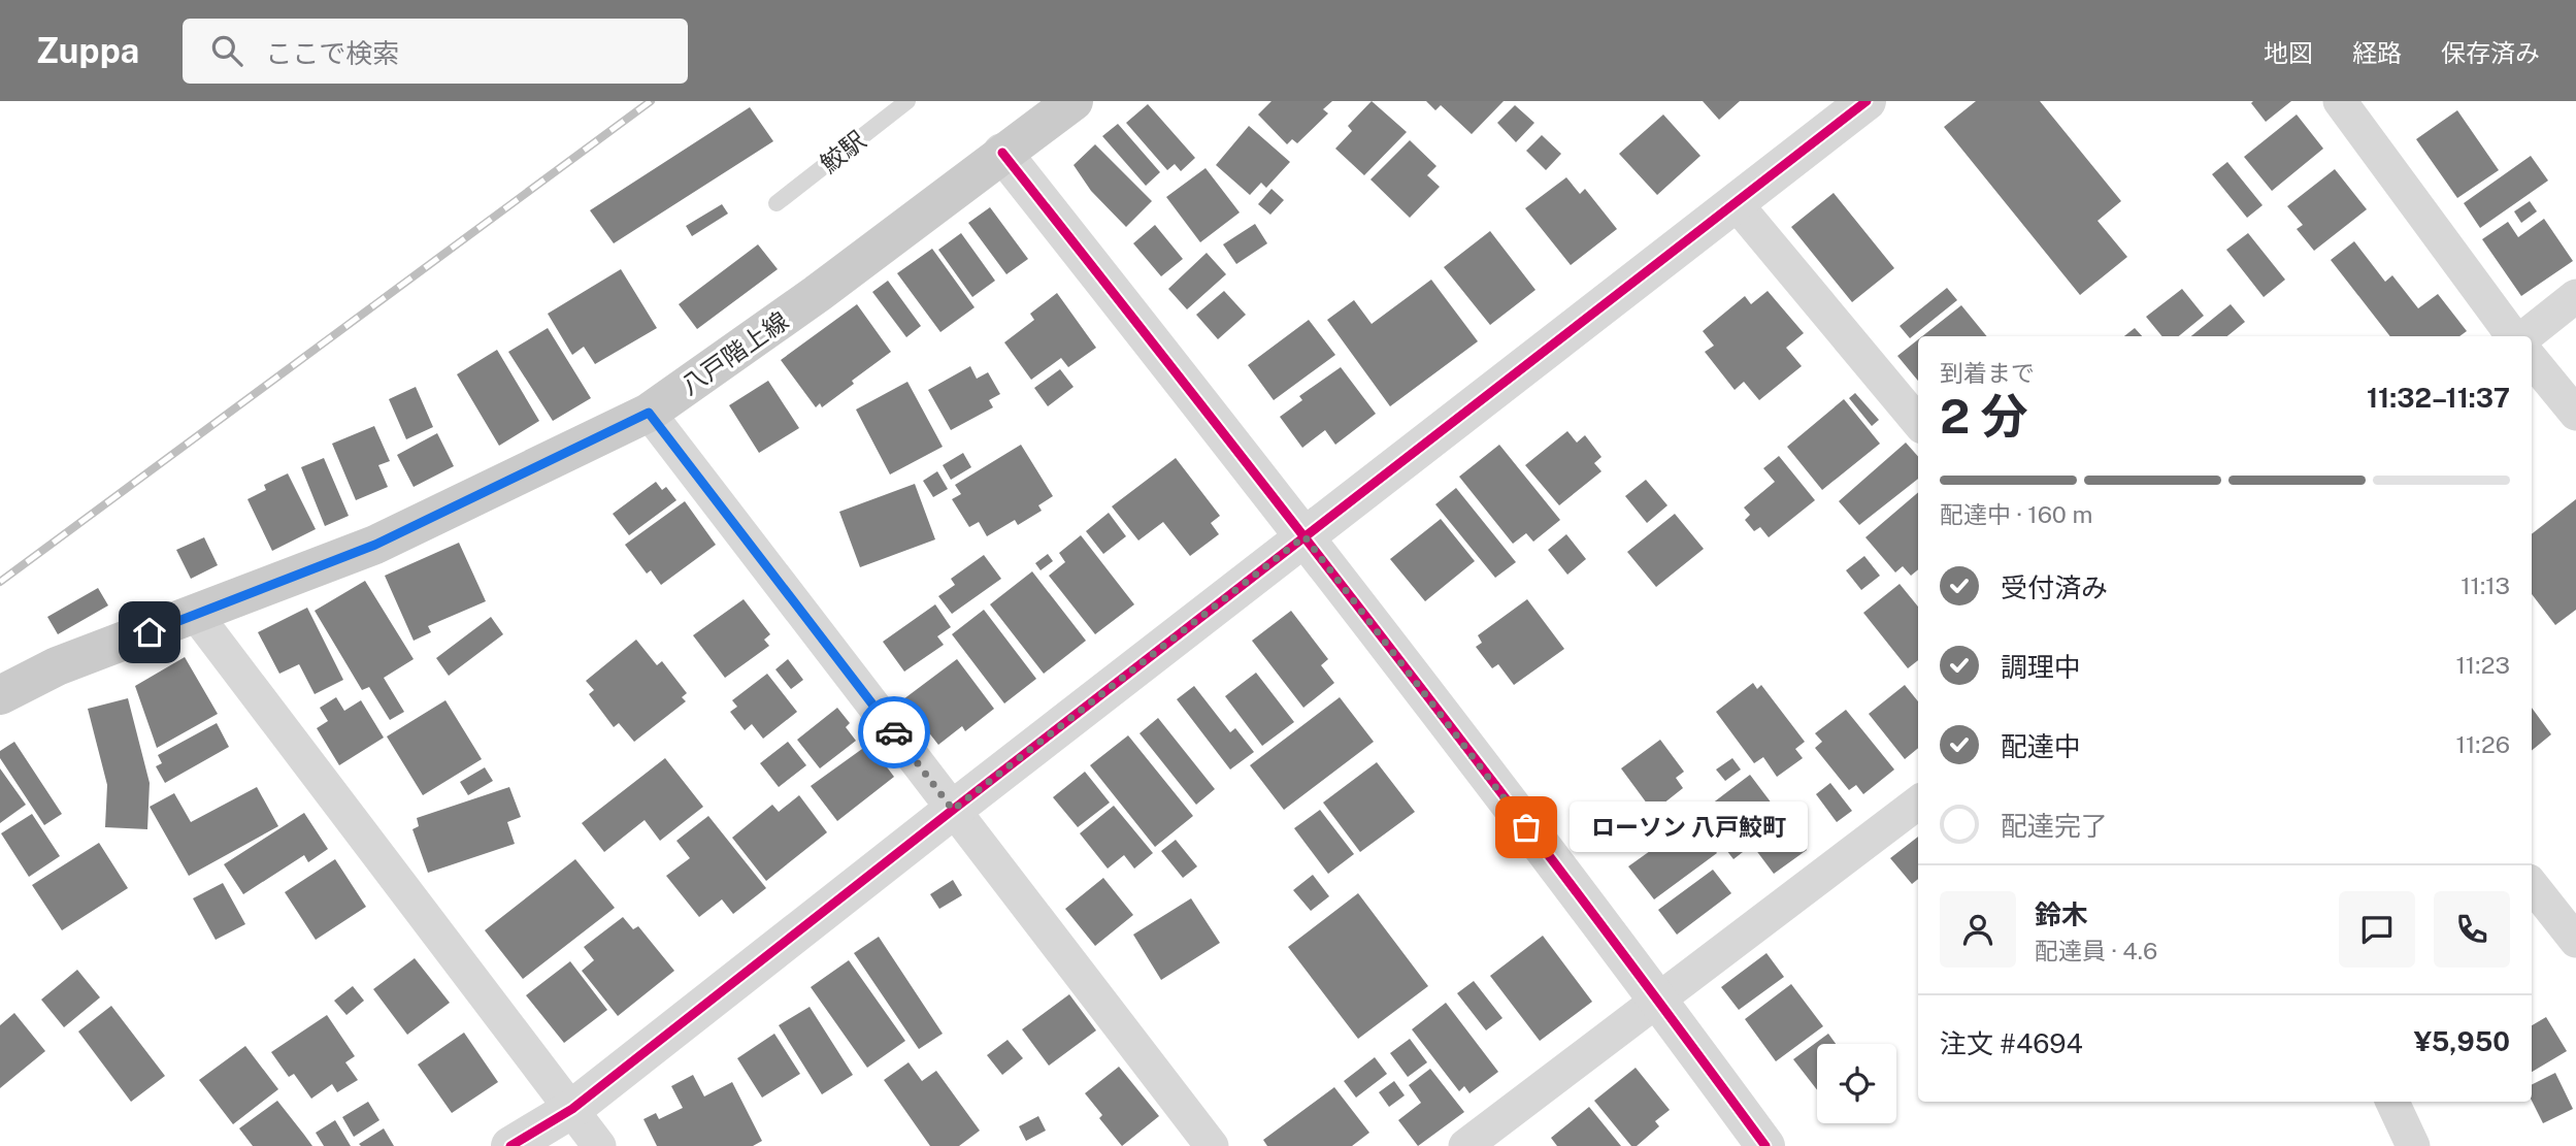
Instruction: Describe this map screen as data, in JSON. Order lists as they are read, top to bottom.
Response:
{
  "streets": {
    "main road": ["八戸階上線"],
    "lane": ["鮫駅"]
  },
  "places": ["ローソン 八戸鮫町"],
  "page": {
    "header": "Zuppa",
    "search": "ここで検索",
    "nav": ["地図", "経路", "保存済み"],
    "heading": ["2 分", "到着まで", "11:32–11:37"],
    "panel": [
      "鈴木",
      "配達員 · 4.6",
      "注文 #4694",
      "¥5,950"
    ],
    "bar": "配達中 · 160 m",
    "list": [
      ["受付済み", "11:13"],
      ["調理中", "11:23"],
      ["配達中", "11:26"],
      "配達完了"
    ],
    "bubble": "ローソン 八戸鮫町"
  }
}
